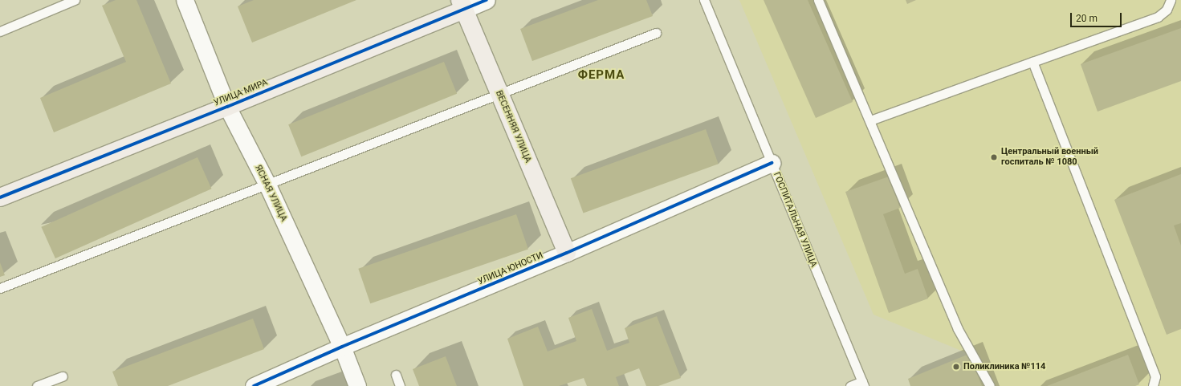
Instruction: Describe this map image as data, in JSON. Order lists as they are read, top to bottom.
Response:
{
  "streets": {
    "street": [
      "УЛИЦА МИРА",
      "ВЕСЕННЯЯ УЛИЦА",
      "ЯСНАЯ УЛИЦА",
      "УЛИЦА ЮНОСТИ"
    ],
    "lane": ["ГОСПИТАЛЬНАЯ УЛИЦА"]
  },
  "crossings": [
    ["УЛИЦА МИРА", "ВЕСЕННЯЯ УЛИЦА"],
    ["УЛИЦА МИРА", "ЯСНАЯ УЛИЦА"],
    ["ВЕСЕННЯЯ УЛИЦА", "УЛИЦА ЮНОСТИ"],
    ["ЯСНАЯ УЛИЦА", "УЛИЦА ЮНОСТИ"],
    ["ГОСПИТАЛЬНАЯ УЛИЦА", "УЛИЦА ЮНОСТИ"]
  ],
  "districts": ["ФЕРМА"],
  "places": ["Центральный военный госпиталь № 1080", "Поликлиника №114"],
  "scale_bar": "20 m"
}
